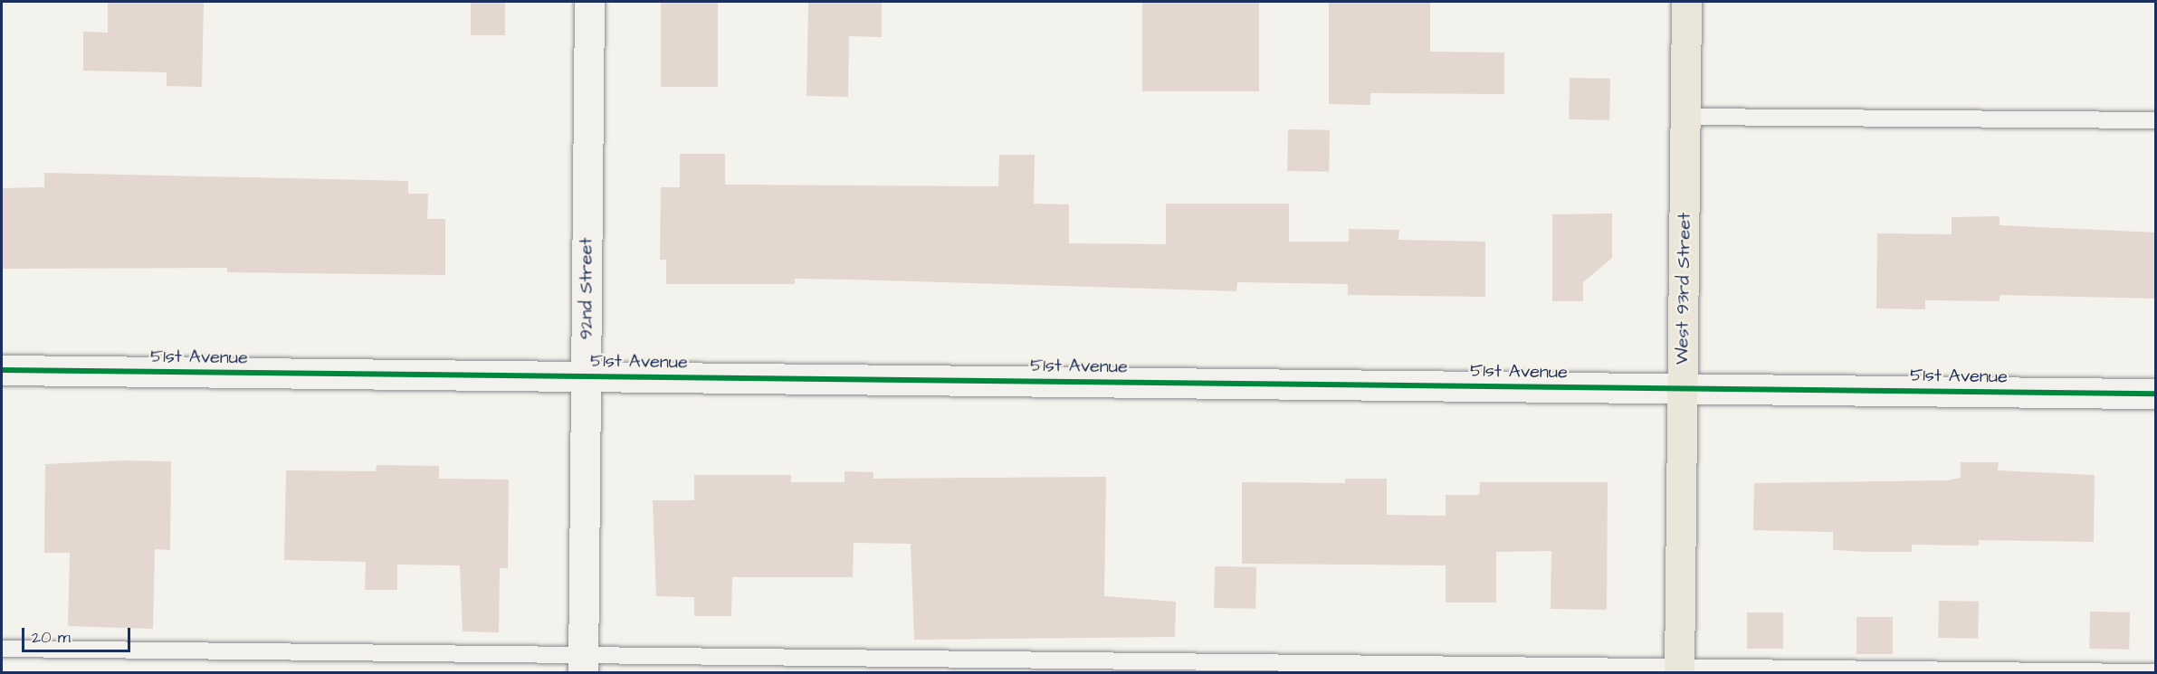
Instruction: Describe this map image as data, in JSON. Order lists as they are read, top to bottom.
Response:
{
  "streets": {
    "main road": ["West 93rd Street"],
    "street": ["92nd Street", "51st Avenue"]
  },
  "crossings": [
    ["92nd Street", "51st Avenue"],
    ["West 93rd Street", "51st Avenue"]
  ],
  "scale_bar": "20 m"
}
